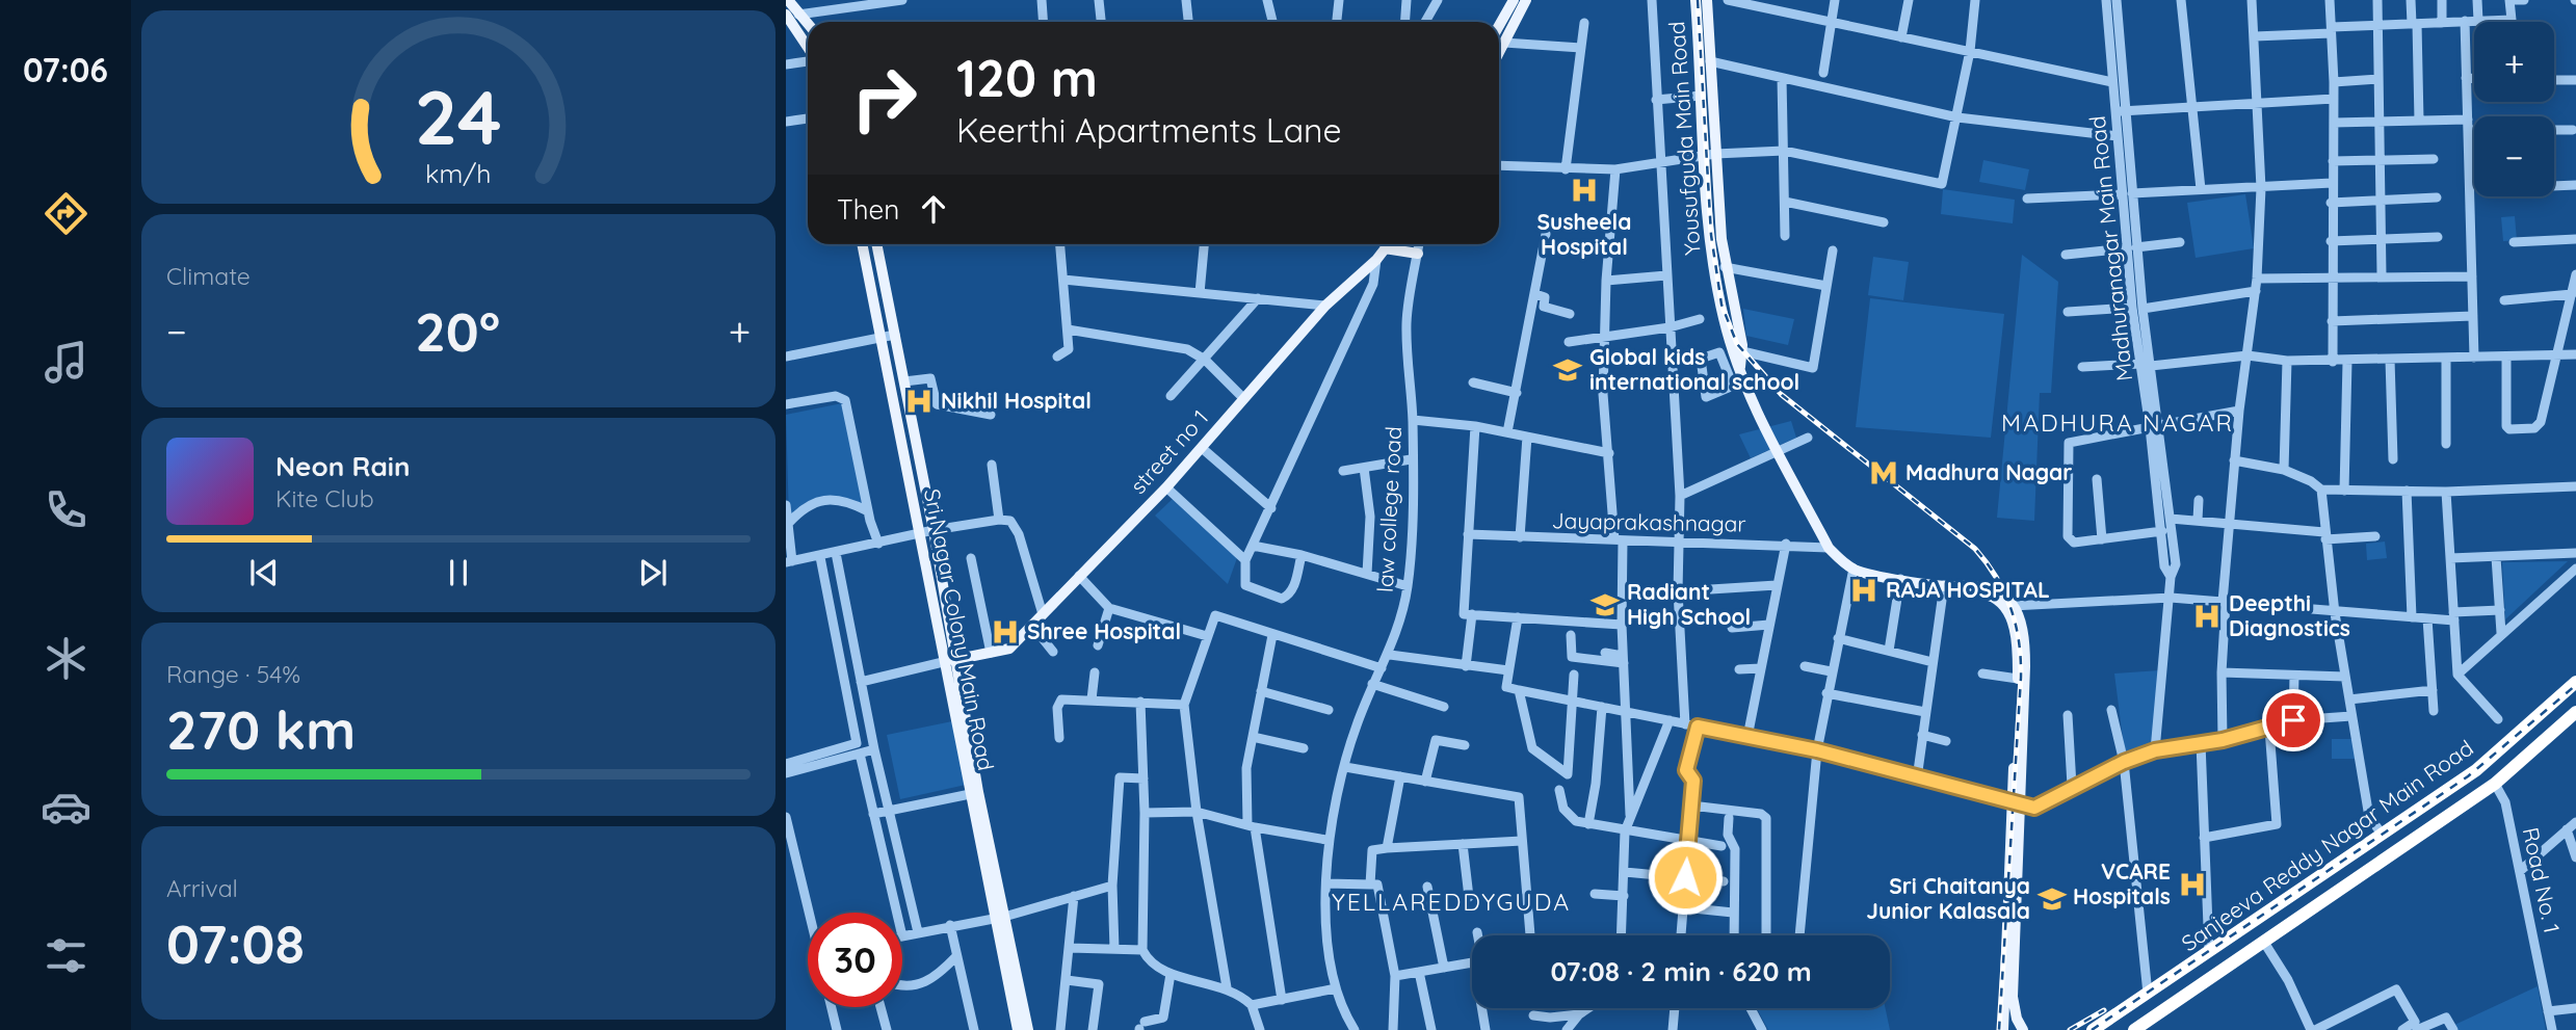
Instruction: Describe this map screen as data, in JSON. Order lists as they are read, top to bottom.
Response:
{
  "streets": {
    "highway": ["Sanjeeva Reddy Nagar Main Road"],
    "main road": ["Yousufguda Main Road", "street no 1", "Sri Nagar Colony Main Road"],
    "street": [
      "Madhuranagar Main Road",
      "law college road",
      "Jayaprakashnagar",
      "Road No. 1"
    ]
  },
  "crossings": [
    ["Yousufguda Main Road", "Jayaprakashnagar"],
    ["street no 1", "Sri Nagar Colony Main Road"],
    ["Sanjeeva Reddy Nagar Main Road", "Road No. 1"]
  ],
  "districts": ["MADHURA NAGAR", "YELLAREDDYGUDA"],
  "places": {
    "hospital": [
      "Susheela Hospital",
      "Nikhil Hospital",
      "RAJA HOSPITAL",
      "Deepthi Diagnostics",
      "Shree Hospital",
      "VCARE Hospitals"
    ],
    "school or university": ["Global kids international school", "Radiant High School", "Sri Chaitanya Junior Kalasala"],
    "metro station": ["Madhura Nagar"]
  },
  "page": {
    "tabs": "07:06",
    "map_buttons": ["+", "−"],
    "turn": ["120 m", "Keerthi Apartments Lane"],
    "then": "Then",
    "tile": [
      "Climate",
      ["Range · 54%", "270 km"],
      ["Arrival", "07:08"]
    ],
    "heat": ["−", "20°", "+"],
    "song": ["Neon Rain", "Kite Club"],
    "limit": "30",
    "trip": "07:08 · 2 min · 620 m",
    "gauge": ["24", "km/h"]
  }
}
